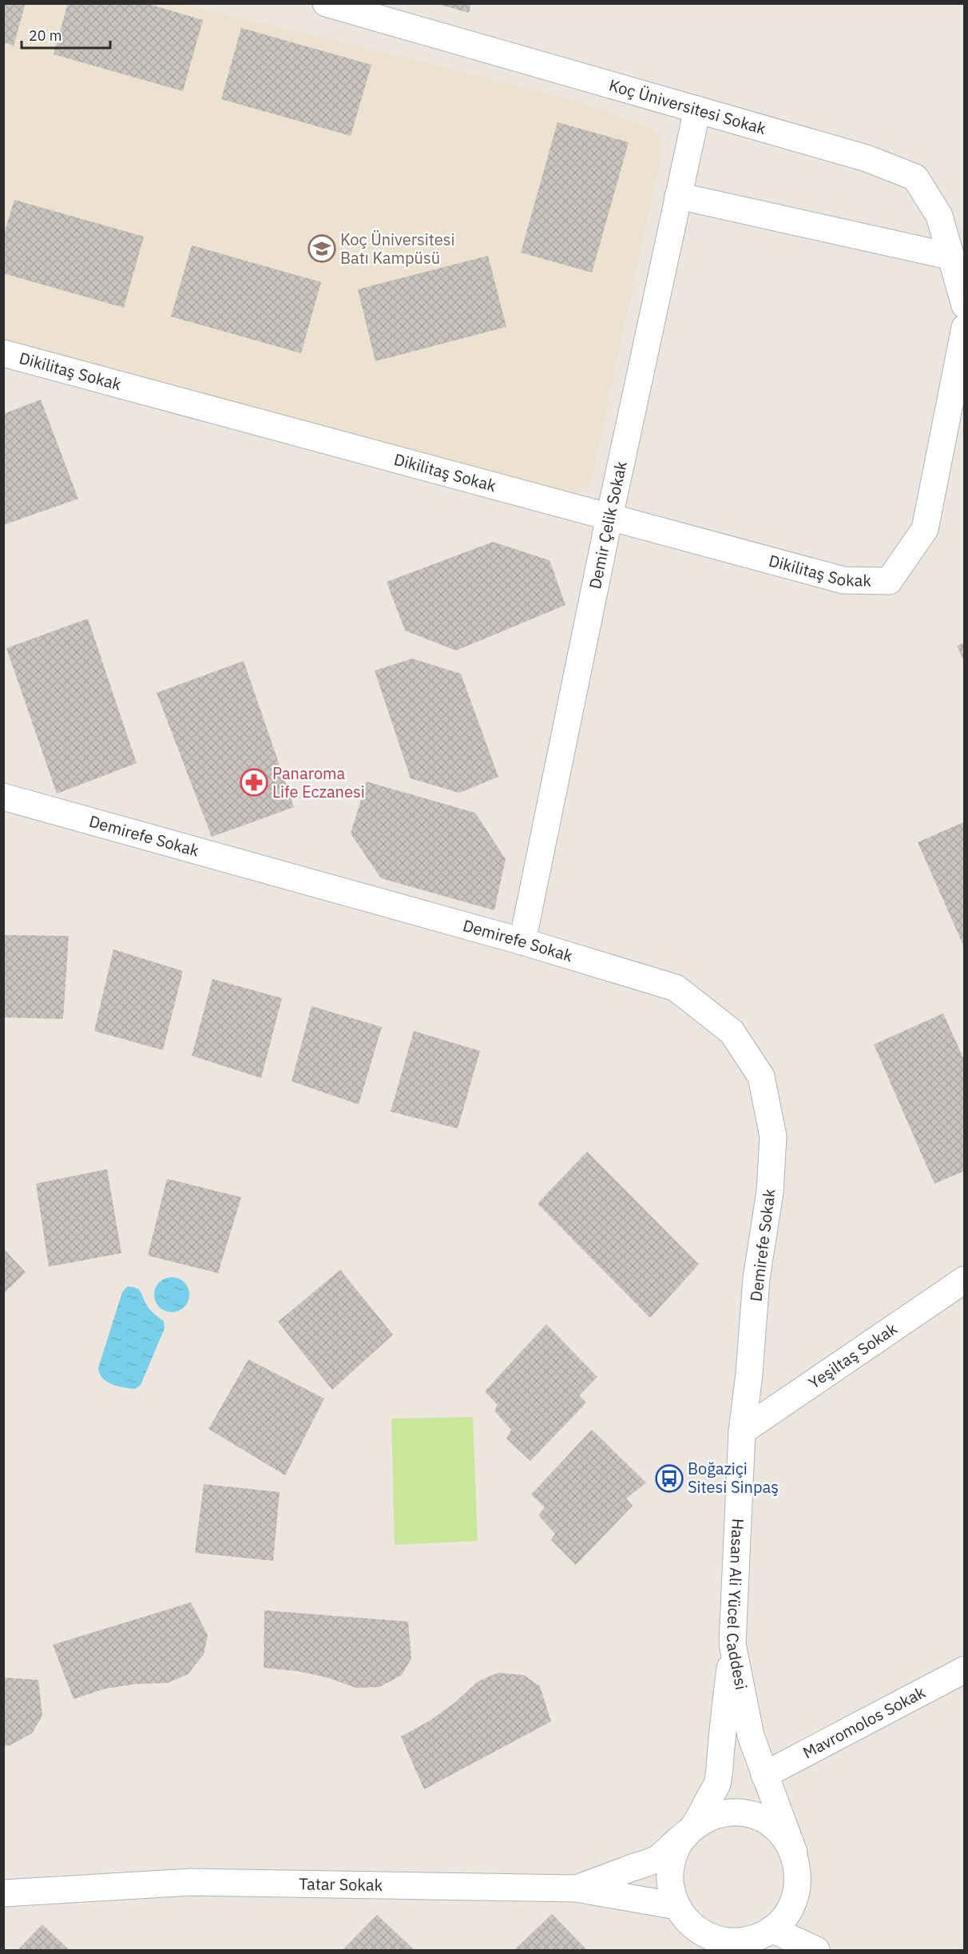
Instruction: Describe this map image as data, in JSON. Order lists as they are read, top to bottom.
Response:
{
  "streets": {
    "street": [
      "Koç Üniversitesi Sokak",
      "Dikilitaş Sokak",
      "Demir Çelik Sokak",
      "Demirefe Sokak",
      "Yeşiltaş Sokak",
      "Hasan Ali Yücel Caddesi",
      "Mavromolos Sokak",
      "Tatar Sokak"
    ]
  },
  "crossings": [
    ["Koç Üniversitesi Sokak", "Demir Çelik Sokak"],
    ["Dikilitaş Sokak", "Demir Çelik Sokak"],
    ["Demir Çelik Sokak", "Demirefe Sokak"],
    ["Demirefe Sokak", "Hasan Ali Yücel Caddesi"],
    ["Yeşiltaş Sokak", "Hasan Ali Yücel Caddesi"],
    ["Hasan Ali Yücel Caddesi", "Mavromolos Sokak"],
    ["Hasan Ali Yücel Caddesi", "Tatar Sokak"]
  ],
  "places": {
    "school or university": ["Koç Üniversitesi Batı Kampüsü"],
    "pharmacy": ["Panaroma Life Eczanesi"],
    "bus stop": ["Boğaziçi Sitesi Sinpaş"]
  },
  "scale_bar": "20 m"
}
